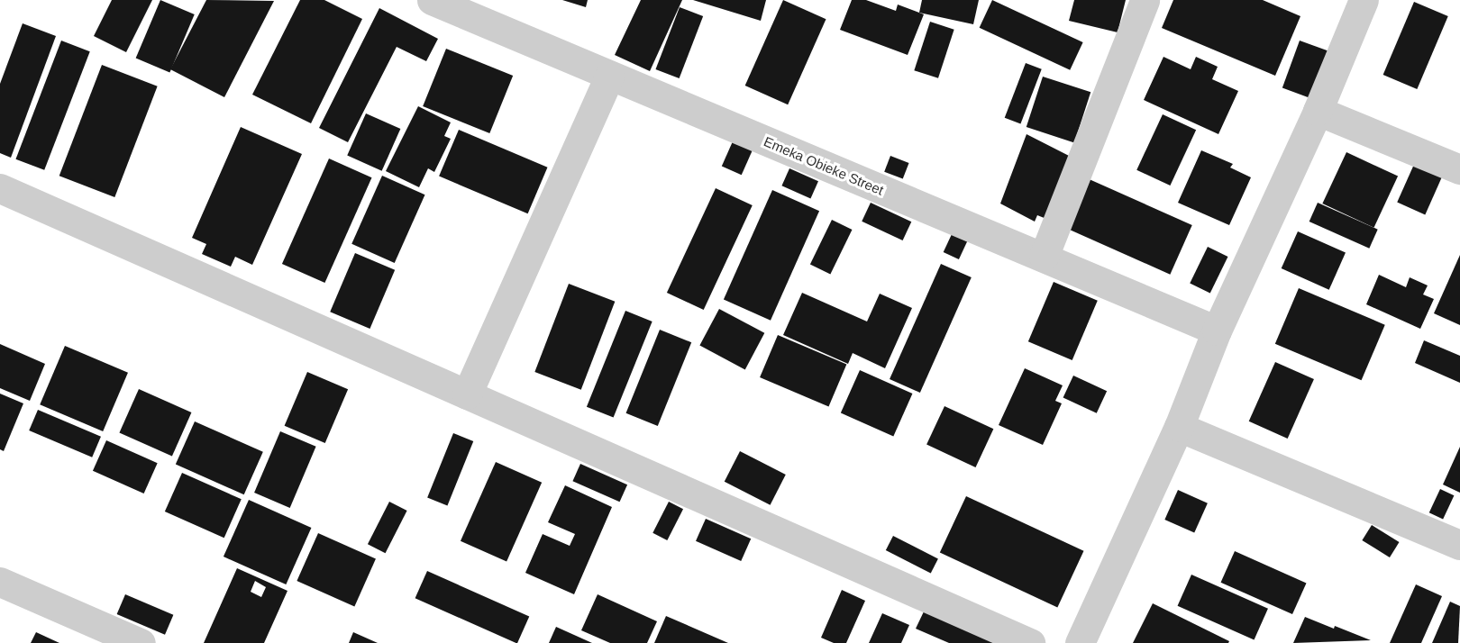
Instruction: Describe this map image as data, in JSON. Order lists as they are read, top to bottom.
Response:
{
  "streets": {
    "street": ["Emeka Obieke Street"]
  }
}
